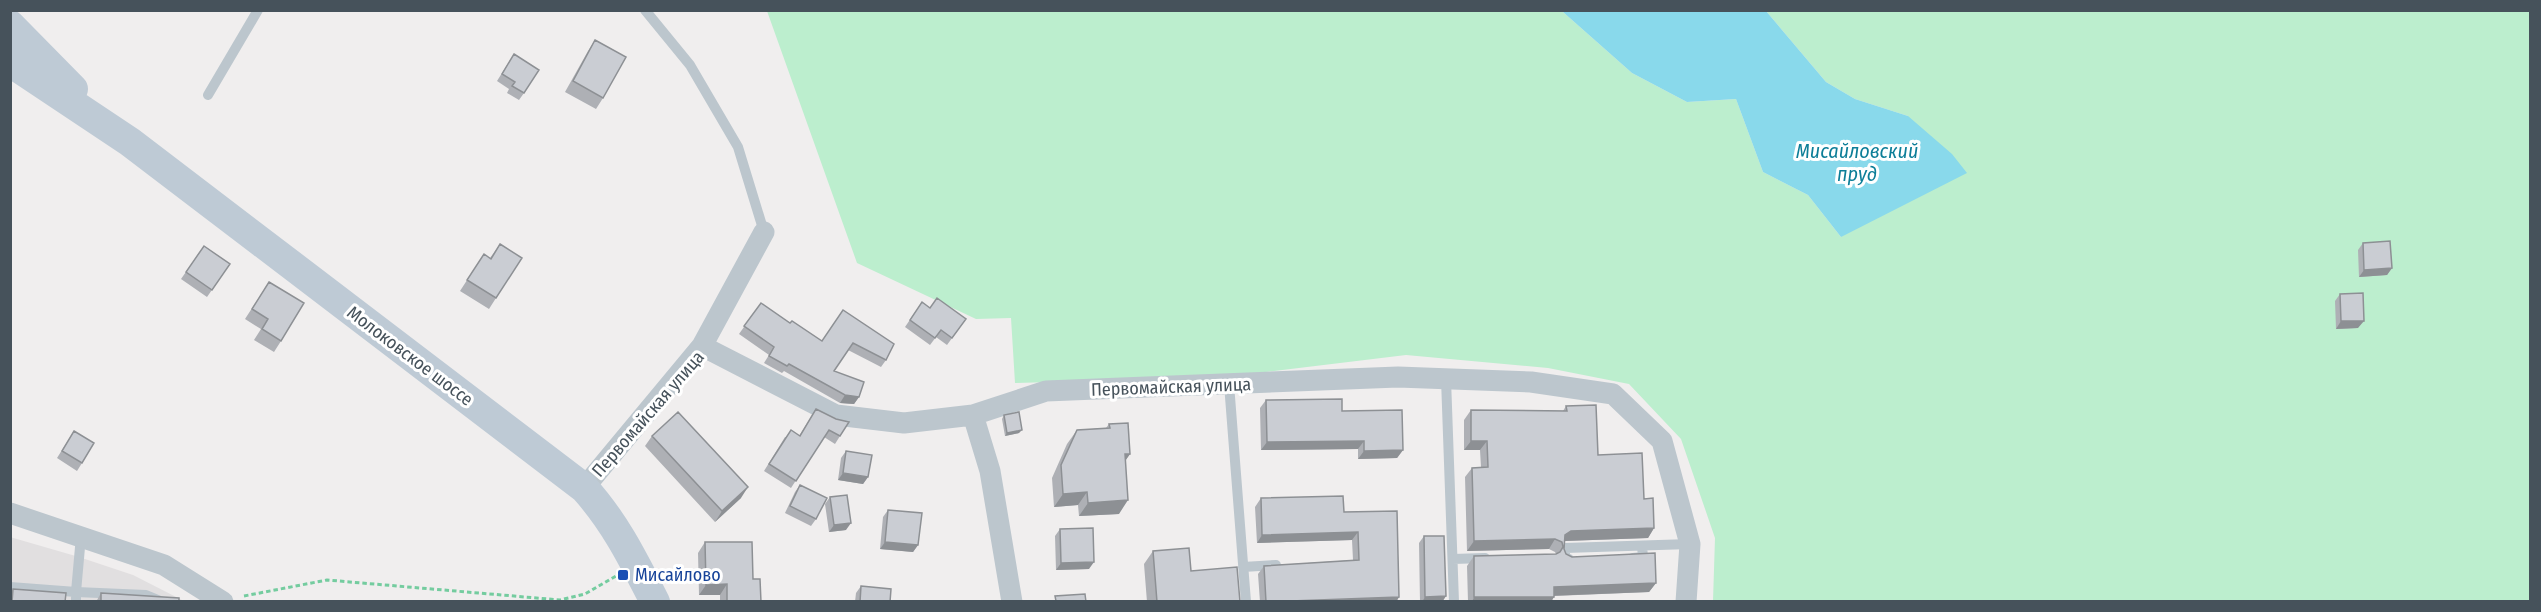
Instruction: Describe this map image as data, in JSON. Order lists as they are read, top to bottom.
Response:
{
  "streets": {
    "main road": ["Молоковское шоссе"],
    "street": ["Первомайская улица"]
  },
  "crossings": [
    ["Молоковское шоссе", "Первомайская улица"]
  ],
  "water": ["Мисайловский пруд"],
  "places": {
    "transit": ["Мисайлово"]
  }
}
